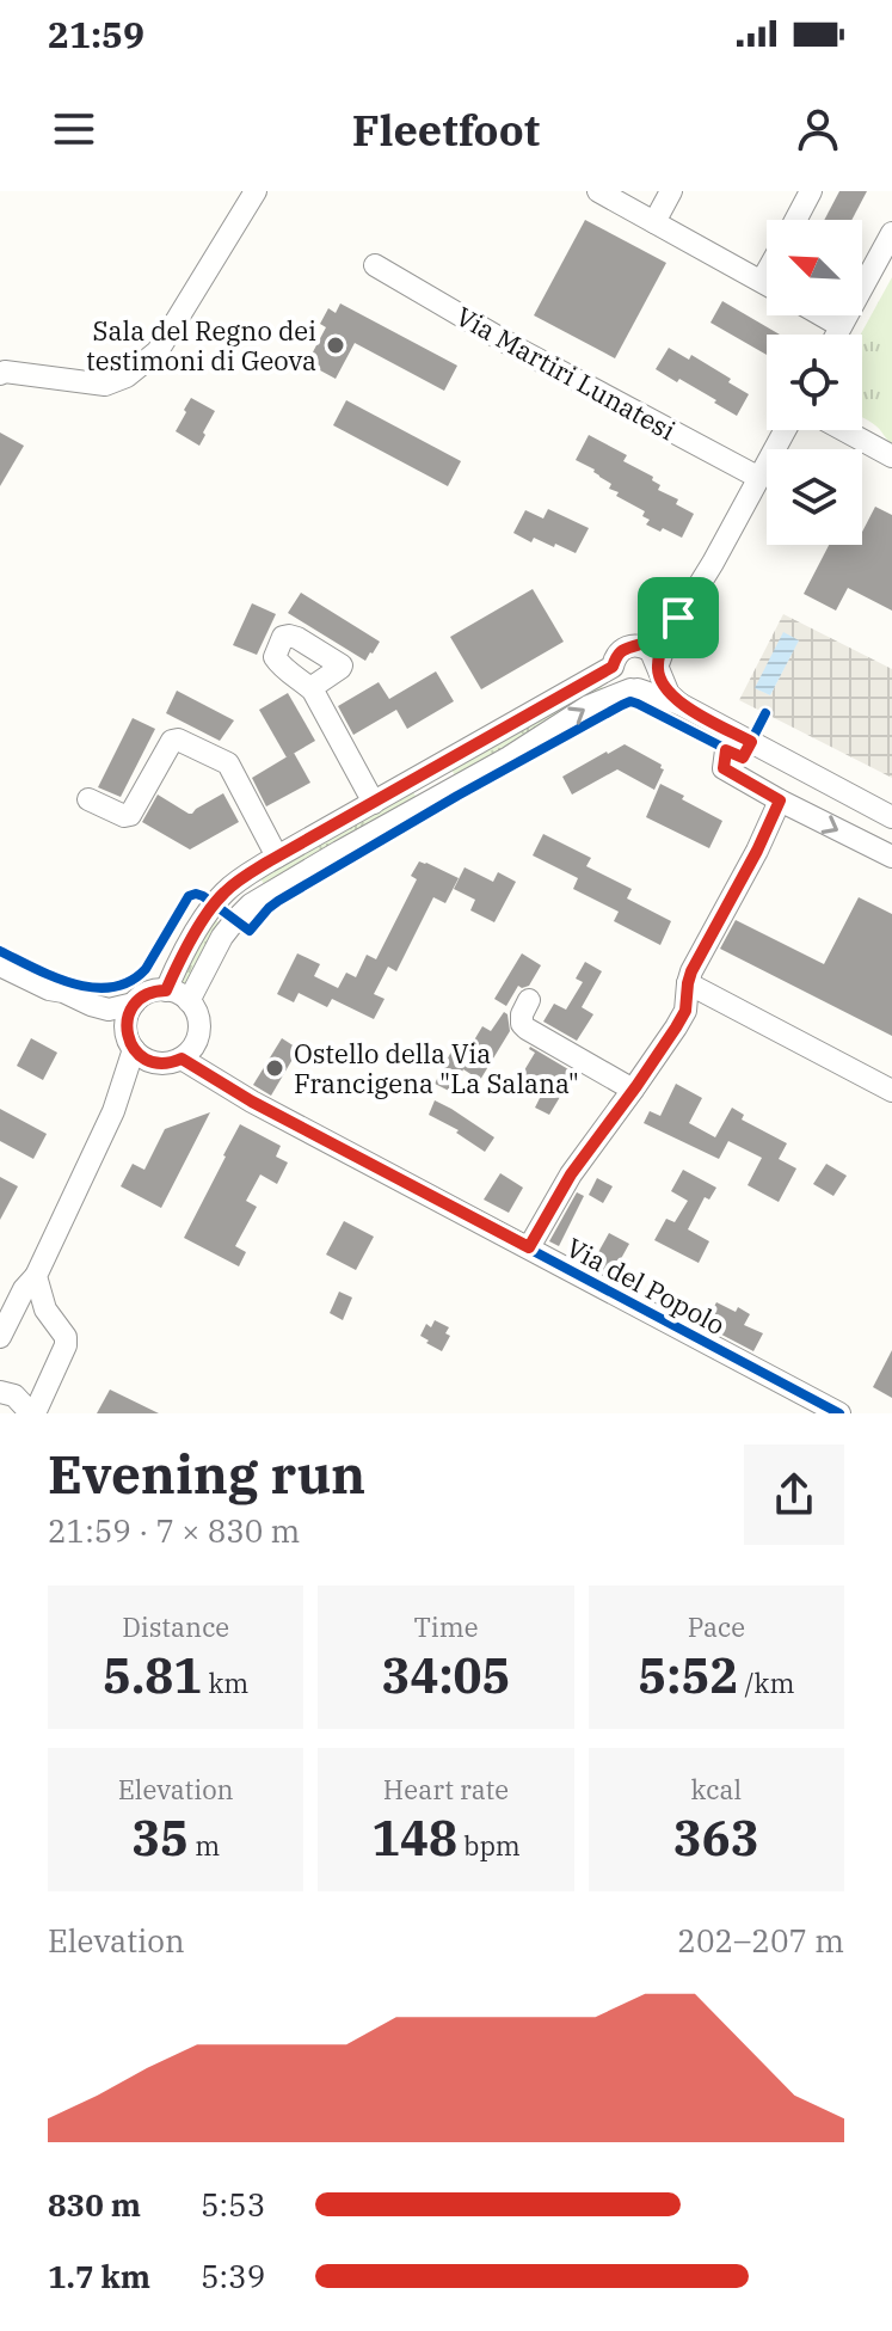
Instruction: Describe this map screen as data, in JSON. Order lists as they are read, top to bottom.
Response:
{
  "streets": {
    "street": ["Via Martiri Lunatesi", "Via del Popolo"]
  },
  "places": ["Sala del Regno dei testimoni di Geova", "Ostello della Via Francigena \"La Salana\""],
  "north": "top left",
  "page": {
    "status": "21:59",
    "header": "Fleetfoot",
    "heading": ["Evening run", "21:59 · 7 × 830 m"],
    "stats": [
      ["Distance", "5.81 km"],
      ["Time", "34:05"],
      ["Pace", "5:52 /km"],
      ["Elevation", "35 m"],
      ["Heart rate", "148 bpm"],
      ["kcal", "363"]
    ],
    "chart": ["Elevation", "202–207 m"],
    "list": [
      {
        "name": "830 m",
        "note": "5:53"
      },
      {
        "name": "1.7 km",
        "note": "5:39"
      }
    ]
  }
}
